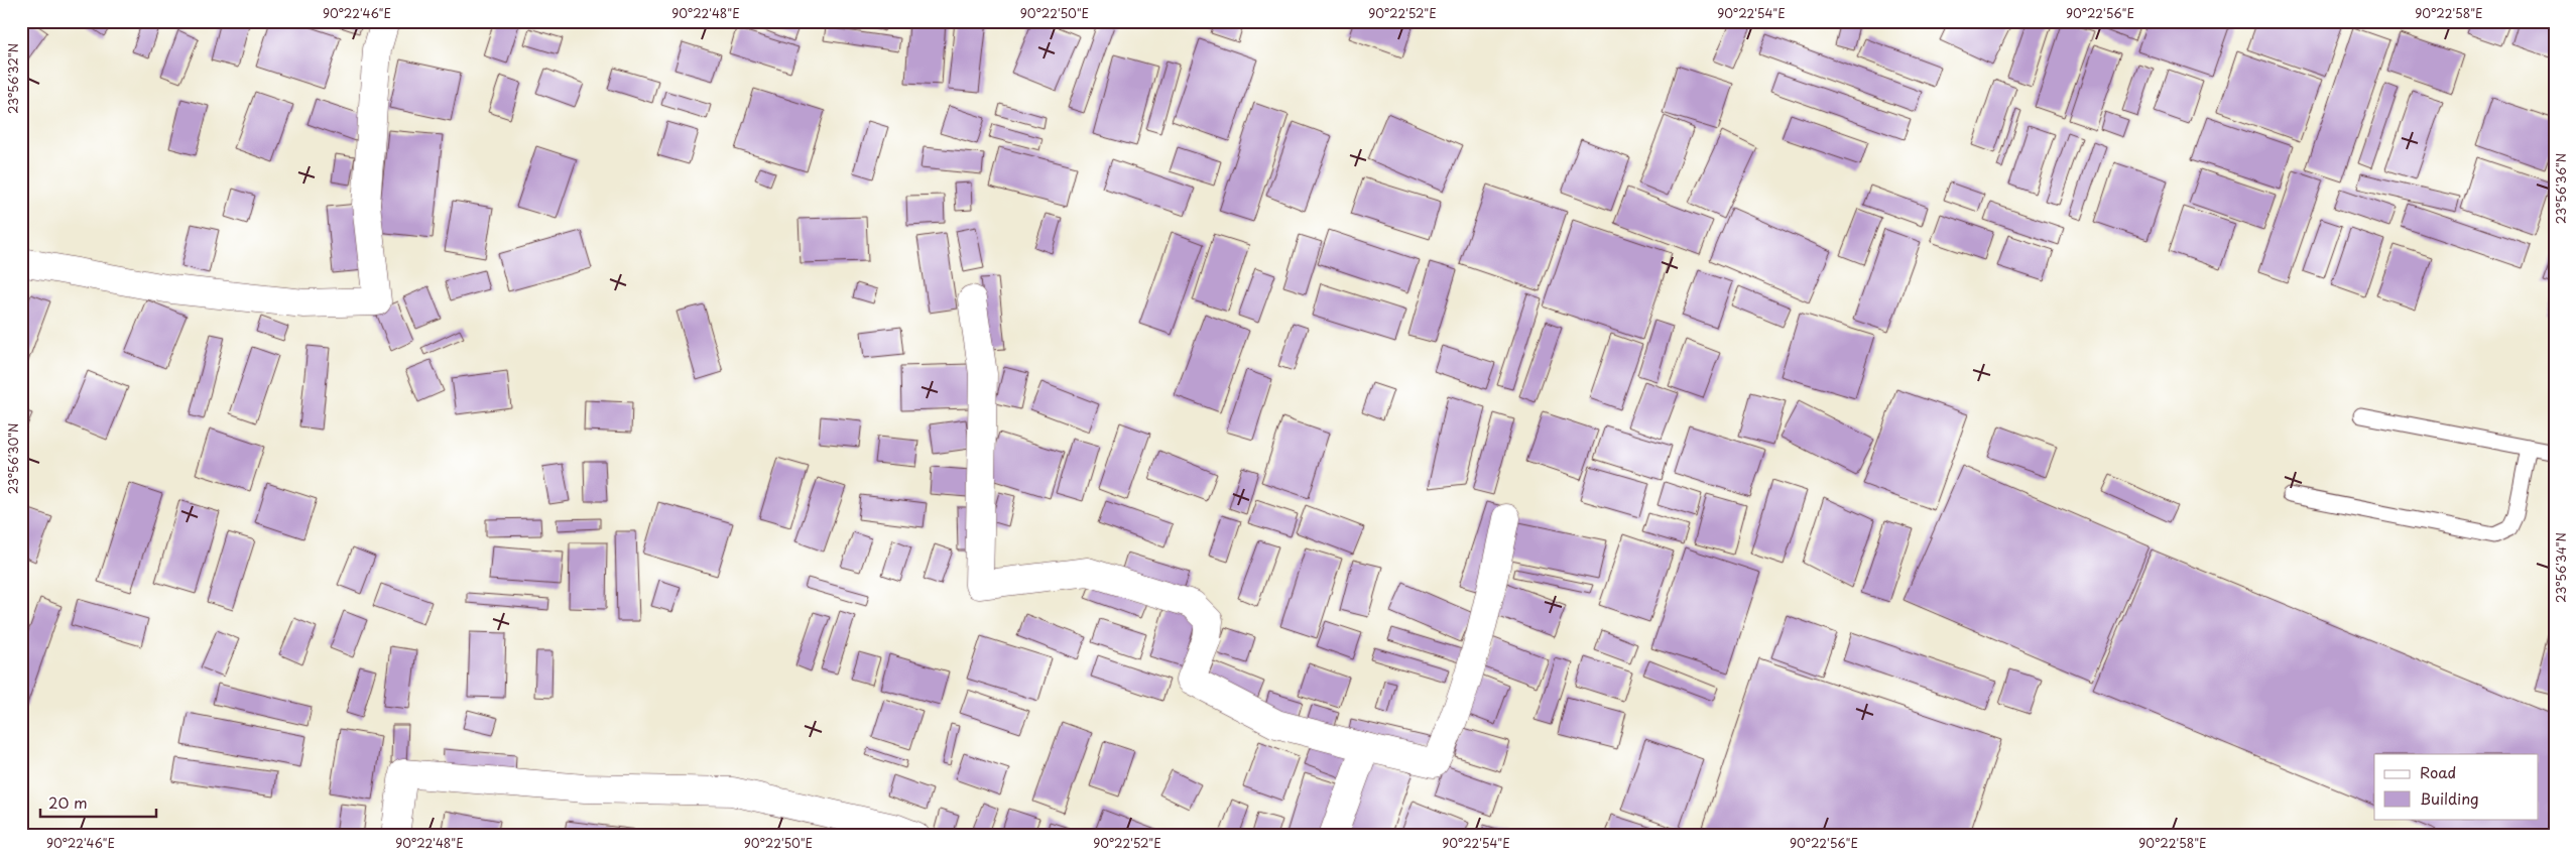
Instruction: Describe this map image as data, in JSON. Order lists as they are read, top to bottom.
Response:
{
  "legend": ["Road", "Building"],
  "scale_bar": "20 m",
  "coordinates": [
    "90°22'46\"E",
    "90°22'48\"E",
    "90°22'50\"E",
    "90°22'52\"E",
    "90°22'54\"E",
    "90°22'56\"E",
    "90°22'58\"E",
    "23°56'32\"N",
    "23°56'36\"N",
    "23°56'30\"N",
    "23°56'34\"N"
  ]
}
